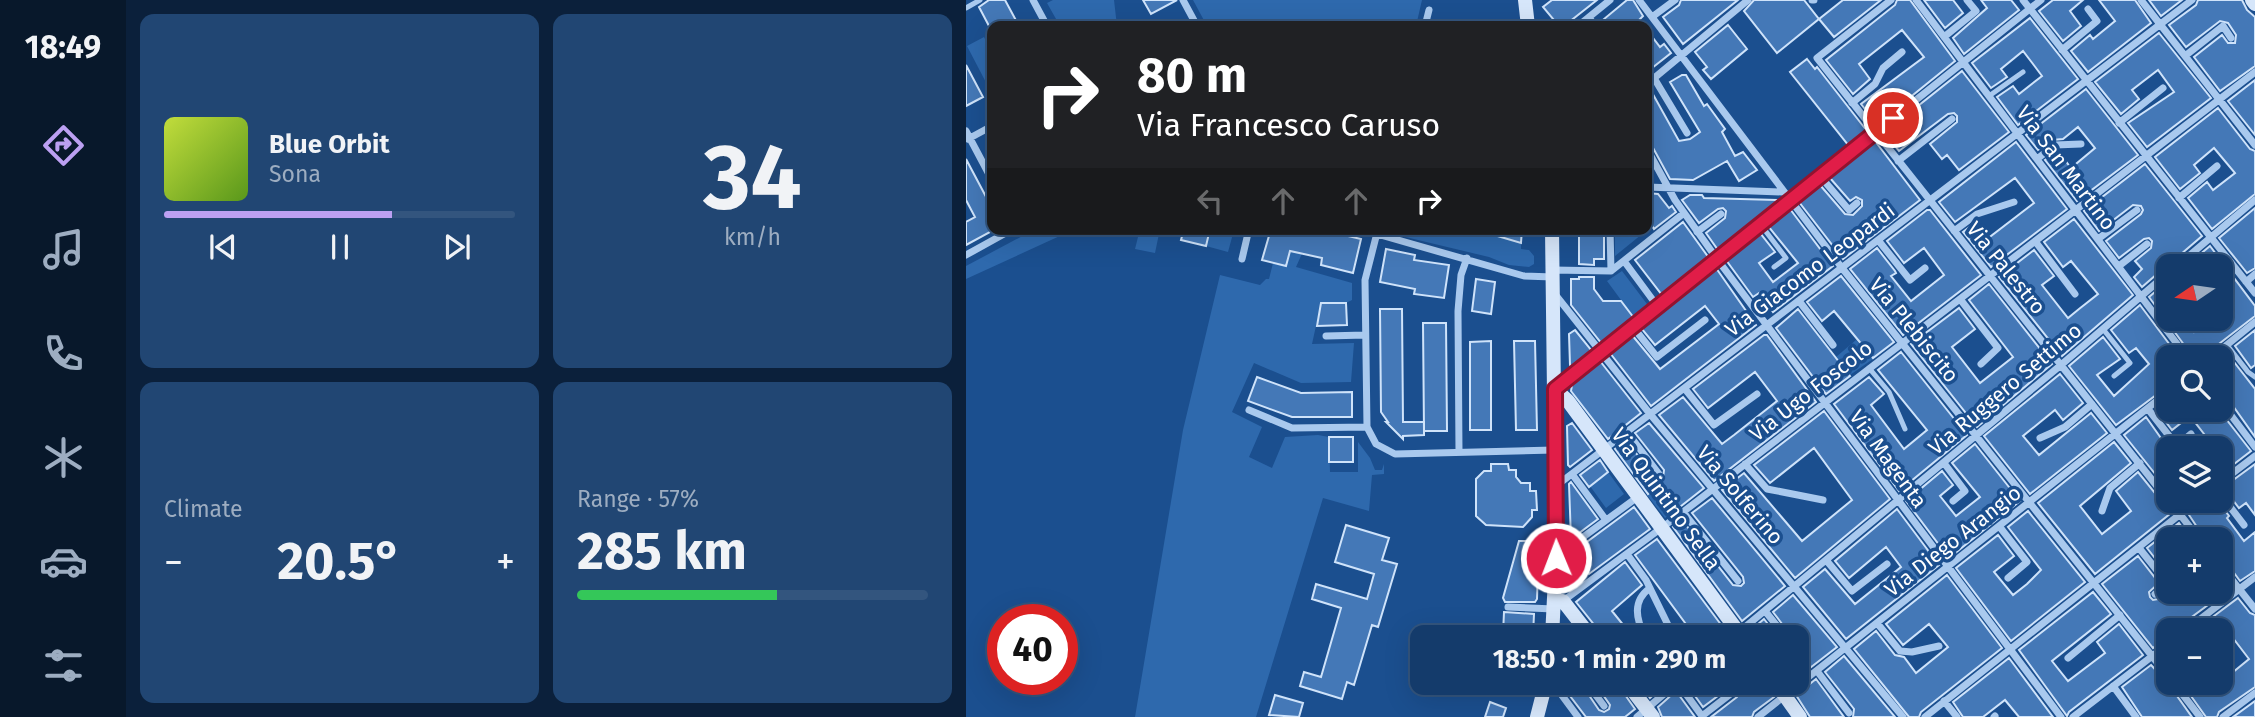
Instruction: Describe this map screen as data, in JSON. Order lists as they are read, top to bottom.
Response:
{
  "streets": {
    "street": [
      "Via San Martino",
      "Via Palestro",
      "Via Giacomo Leopardi",
      "Via Plebiscito",
      "Via Ruggero Settimo",
      "Via Ugo Foscolo",
      "Via Magenta",
      "Via Solferino",
      "Via Quintino Sella",
      "Via Diego Arangio"
    ]
  },
  "crossings": [
    ["Via San Martino", "Via Giacomo Leopardi"],
    ["Via San Martino", "Via Ruggero Settimo"],
    ["Via San Martino", "Via Ugo Foscolo"],
    ["Via Palestro", "Via Giacomo Leopardi"],
    ["Via Palestro", "Via Ruggero Settimo"],
    ["Via Palestro", "Via Ugo Foscolo"],
    ["Via Palestro", "Via Diego Arangio"],
    ["Via Giacomo Leopardi", "Via Plebiscito"],
    ["Via Giacomo Leopardi", "Via Magenta"],
    ["Via Giacomo Leopardi", "Via Solferino"],
    ["Via Giacomo Leopardi", "Via Quintino Sella"],
    ["Via Plebiscito", "Via Ruggero Settimo"],
    ["Via Plebiscito", "Via Ugo Foscolo"],
    ["Via Plebiscito", "Via Diego Arangio"],
    ["Via Ruggero Settimo", "Via Magenta"],
    ["Via Ruggero Settimo", "Via Solferino"],
    ["Via Ugo Foscolo", "Via Magenta"],
    ["Via Ugo Foscolo", "Via Solferino"],
    ["Via Ugo Foscolo", "Via Quintino Sella"],
    ["Via Magenta", "Via Diego Arangio"],
    ["Via Solferino", "Via Diego Arangio"]
  ],
  "north": "left",
  "page": {
    "tabs": "18:49",
    "tile": [
      ["34", "km/h"],
      "Climate",
      ["Range · 57%", "285 km"]
    ],
    "turn": ["80 m", "Via Francesco Caruso"],
    "song": ["Blue Orbit", "Sona"],
    "map_buttons": ["+", "−"],
    "heat": ["−", "20.5°", "+"],
    "limit": "40",
    "trip": "18:50 · 1 min · 290 m"
  }
}
